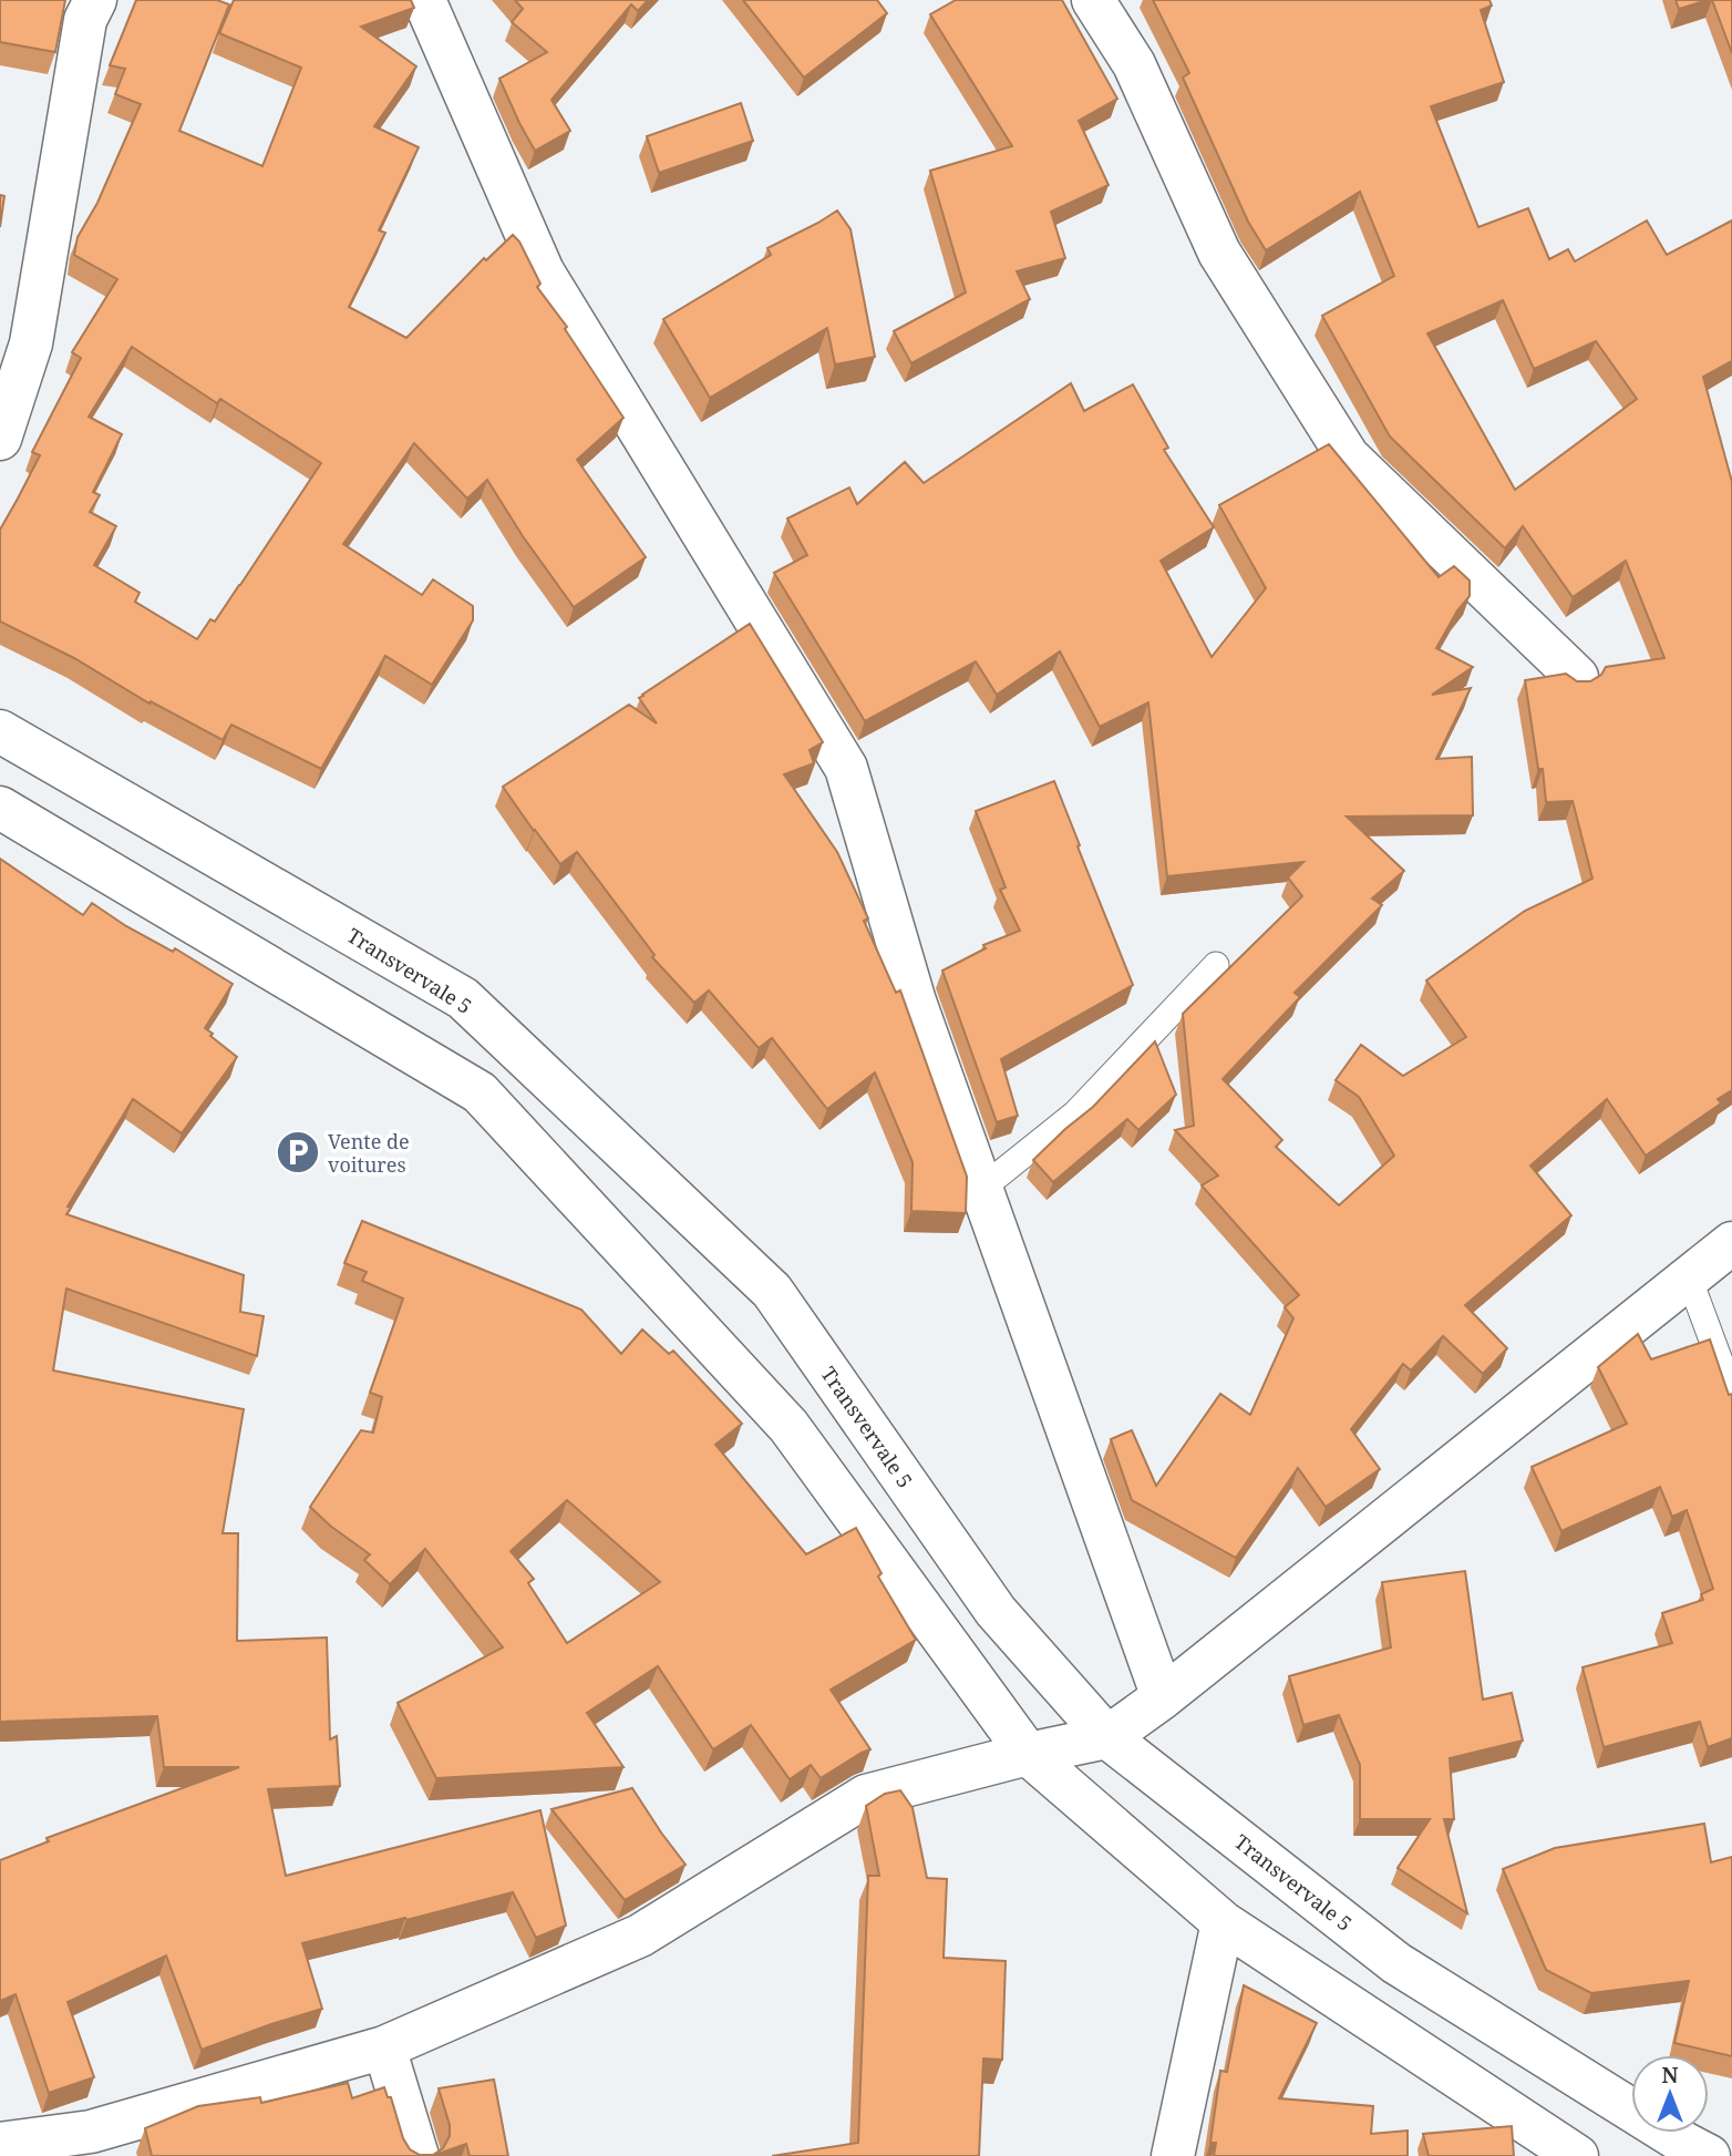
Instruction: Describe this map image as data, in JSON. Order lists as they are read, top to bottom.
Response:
{
  "streets": {
    "street": ["Transvervale 5"]
  },
  "places": {
    "parking": ["Vente de voitures"]
  },
  "north": "top"
}
